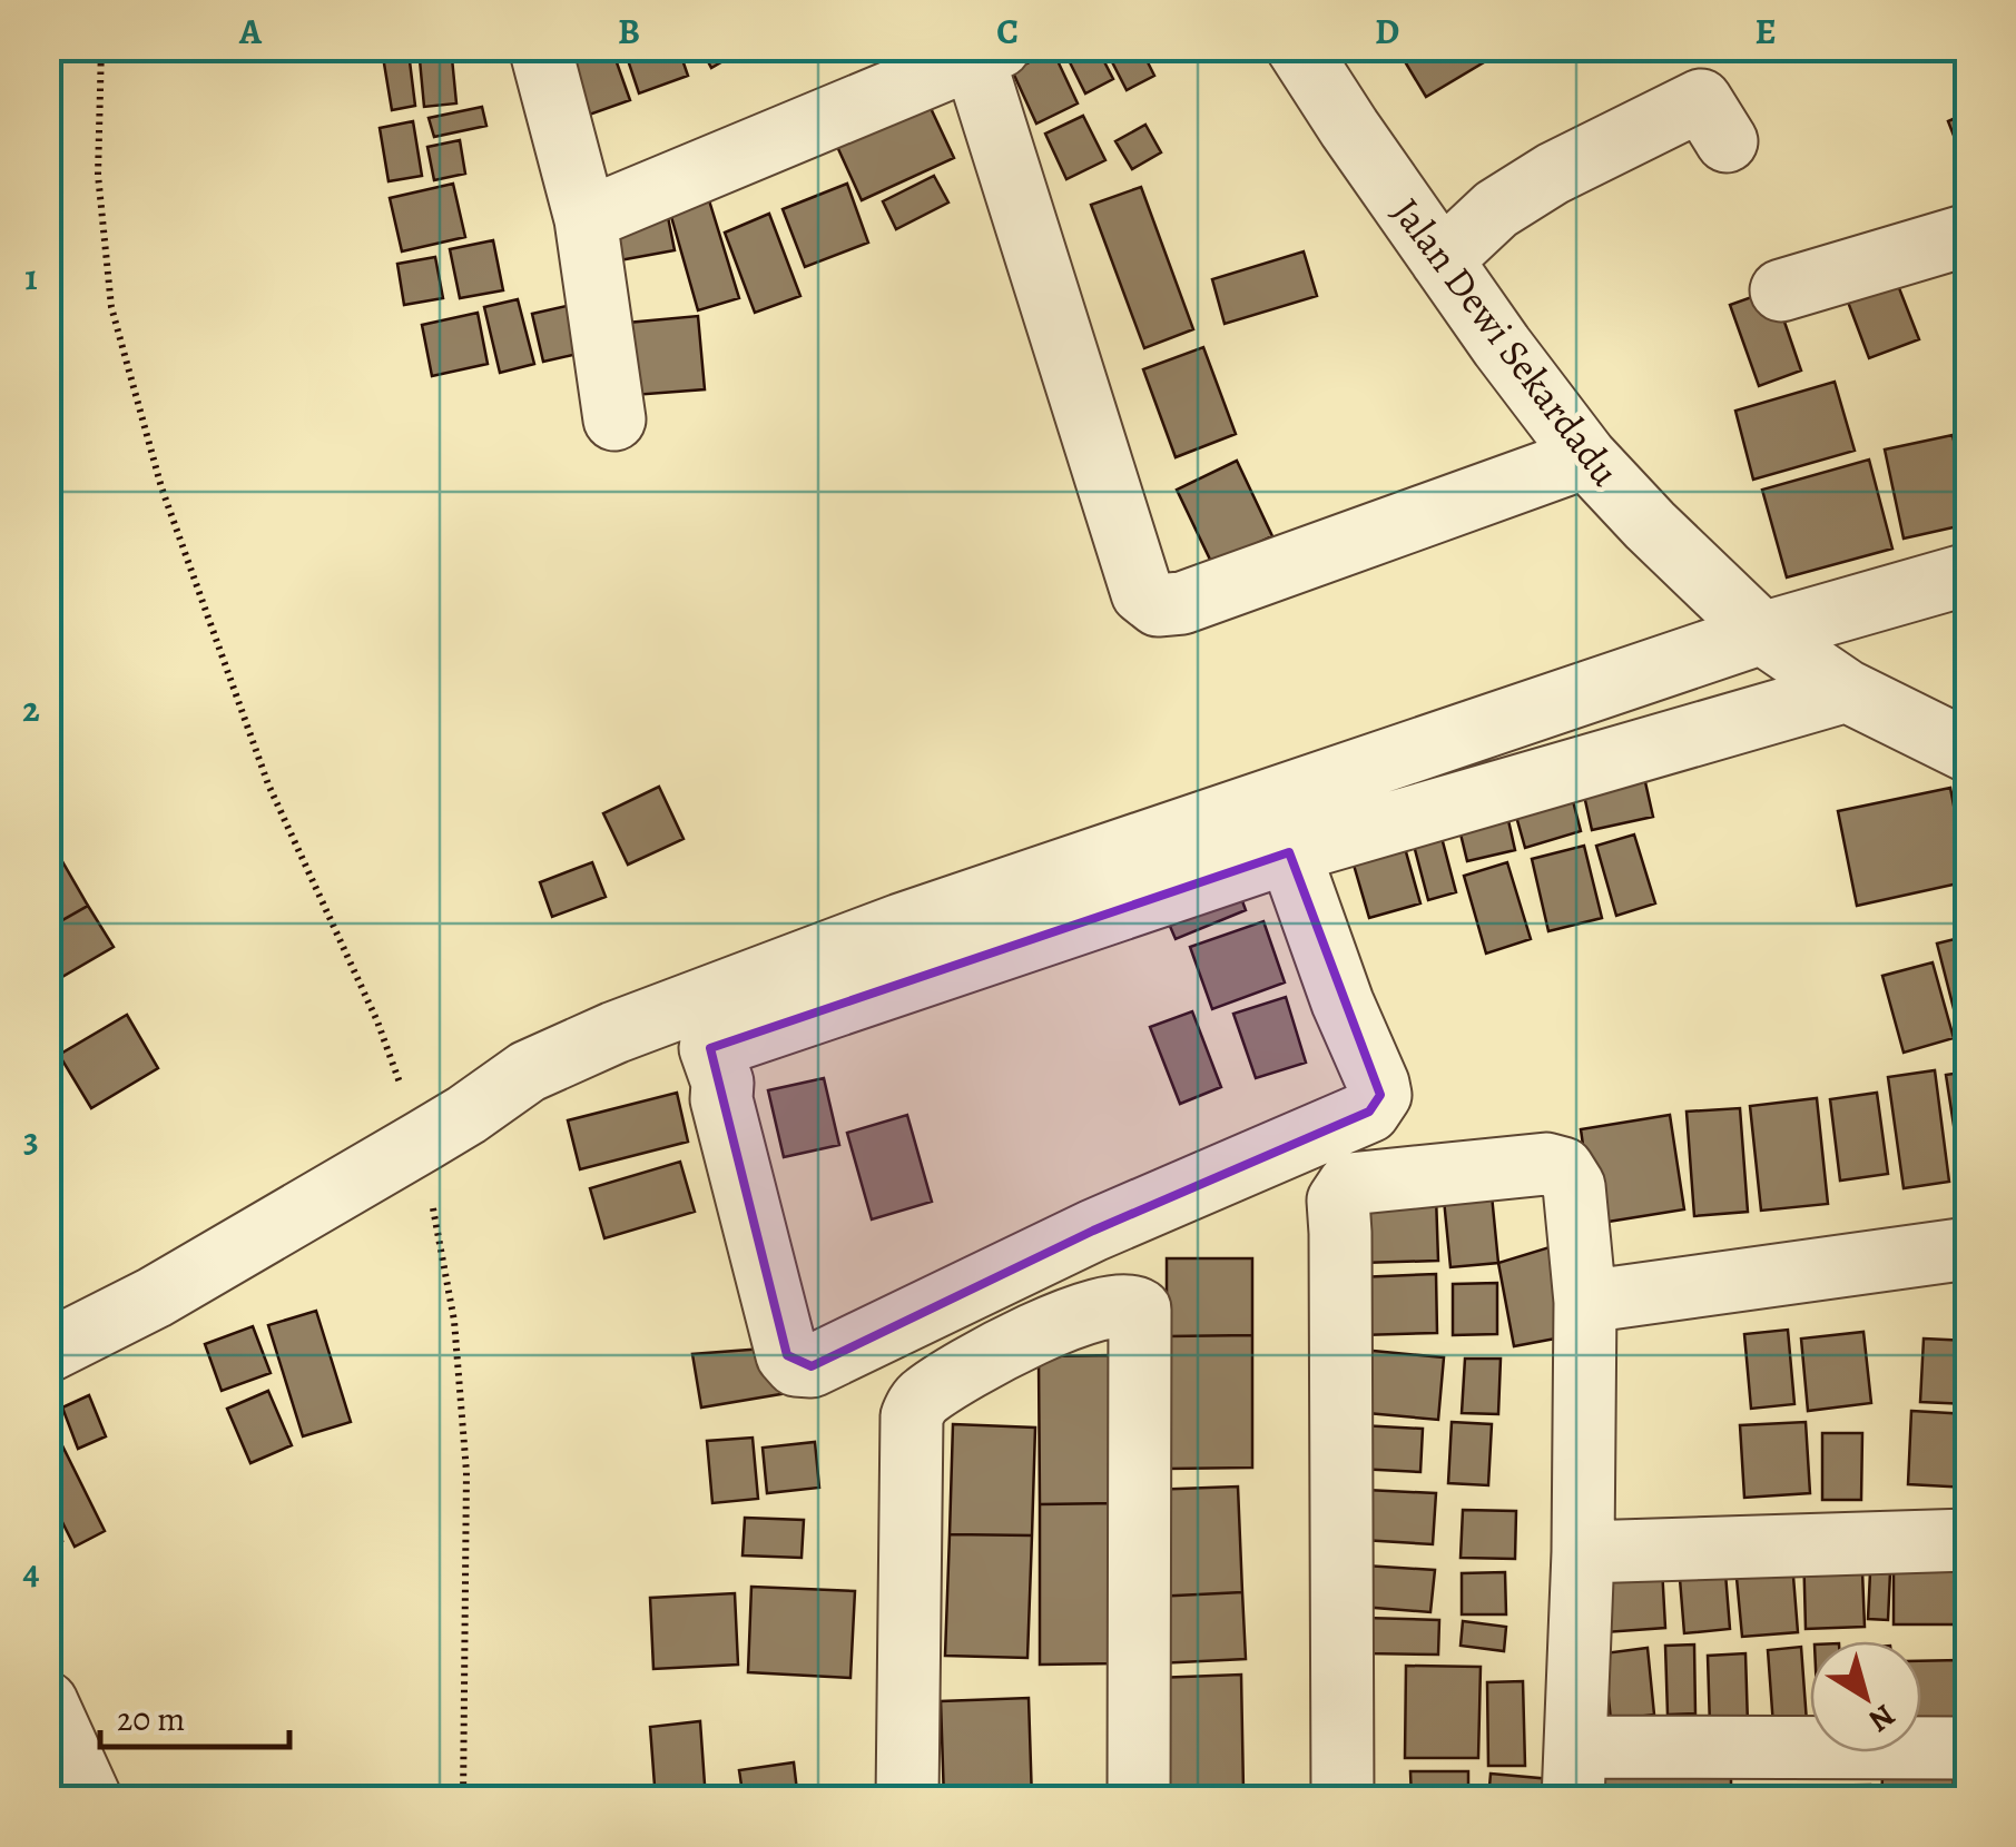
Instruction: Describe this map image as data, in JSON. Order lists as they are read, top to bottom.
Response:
{
  "streets": {
    "street": ["Jalan Dewi Sekardadu"]
  },
  "scale_bar": "20 m",
  "north": "bottom right",
  "grid": {
    "columns": [
      "A",
      "B",
      "C",
      "D",
      "E"
    ],
    "rows": [
      "1",
      "2",
      "3",
      "4"
    ]
  }
}
